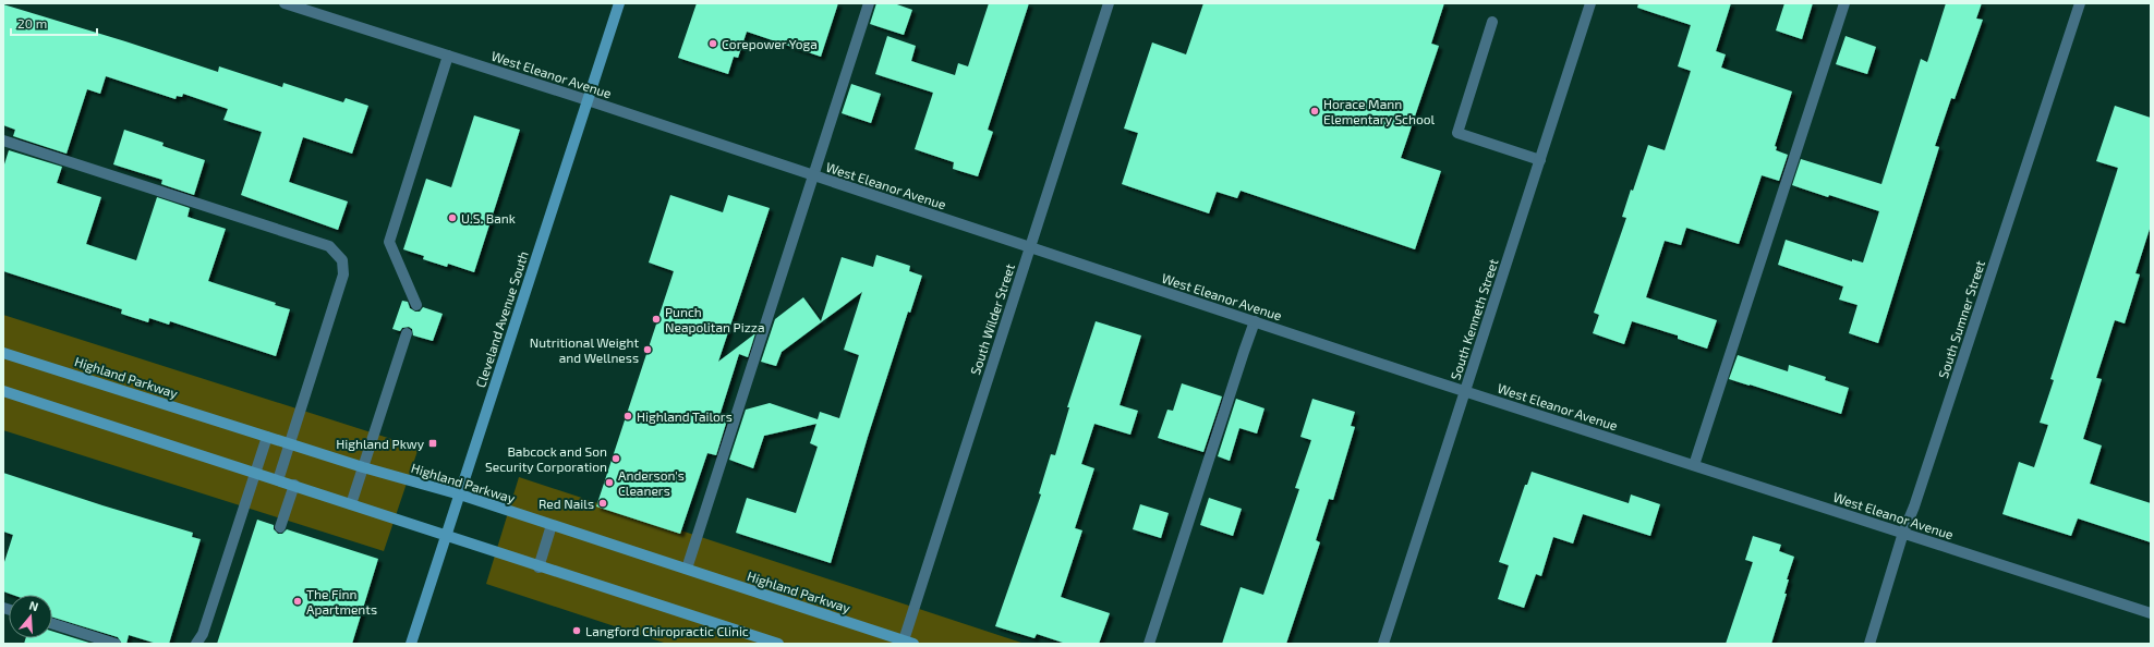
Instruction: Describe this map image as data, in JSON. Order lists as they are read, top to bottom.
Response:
{
  "streets": {
    "street": [
      "West Eleanor Avenue",
      "Cleveland Avenue South",
      "South Wilder Street",
      "South Kenneth Street",
      "South Sumner Street",
      "Highland Parkway"
    ]
  },
  "crossings": [
    ["West Eleanor Avenue", "Cleveland Avenue South"],
    ["West Eleanor Avenue", "South Wilder Street"],
    ["West Eleanor Avenue", "South Kenneth Street"],
    ["West Eleanor Avenue", "South Sumner Street"],
    ["Cleveland Avenue South", "Highland Parkway"],
    ["South Wilder Street", "Highland Parkway"]
  ],
  "places": {
    "other": [
      "Corepower Yoga",
      "Horace Mann Elementary School",
      "U.S. Bank",
      "Punch Neapolitan Pizza",
      "Nutritional Weight and Wellness",
      "Highland Tailors",
      "Babcock and Son Security Corporation",
      "Anderson's Cleaners",
      "Red Nails",
      "The Finn Apartments",
      "Langford Chiropractic Clinic"
    ],
    "transit": ["Highland Pkwy"]
  },
  "scale_bar": "20 m",
  "north": "top"
}
